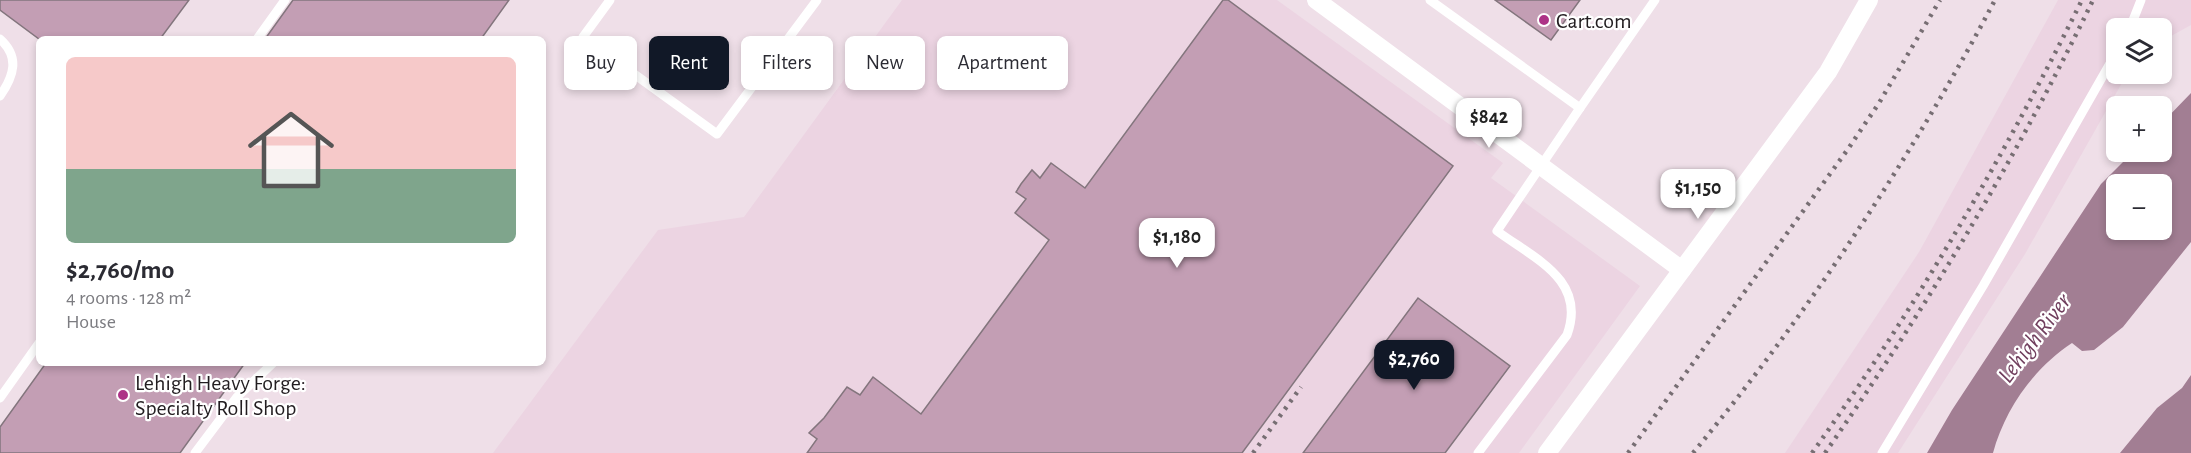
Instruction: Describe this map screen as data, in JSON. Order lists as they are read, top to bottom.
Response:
{
  "water": ["Lehigh River"],
  "places": ["Cart.com", "Lehigh Heavy Forge: Specialty Roll Shop"],
  "page": {
    "map_buttons": ["+", "−"],
    "chip": [
      "Buy",
      "Rent",
      "Filters",
      "New",
      "Apartment"
    ],
    "list": [
      {
        "name": "$2,760/mo",
        "note": "4 rooms · 128 m² · House"
      }
    ],
    "price": [
      "$842",
      "$1,150",
      "$1,180",
      "$2,760"
    ]
  }
}
